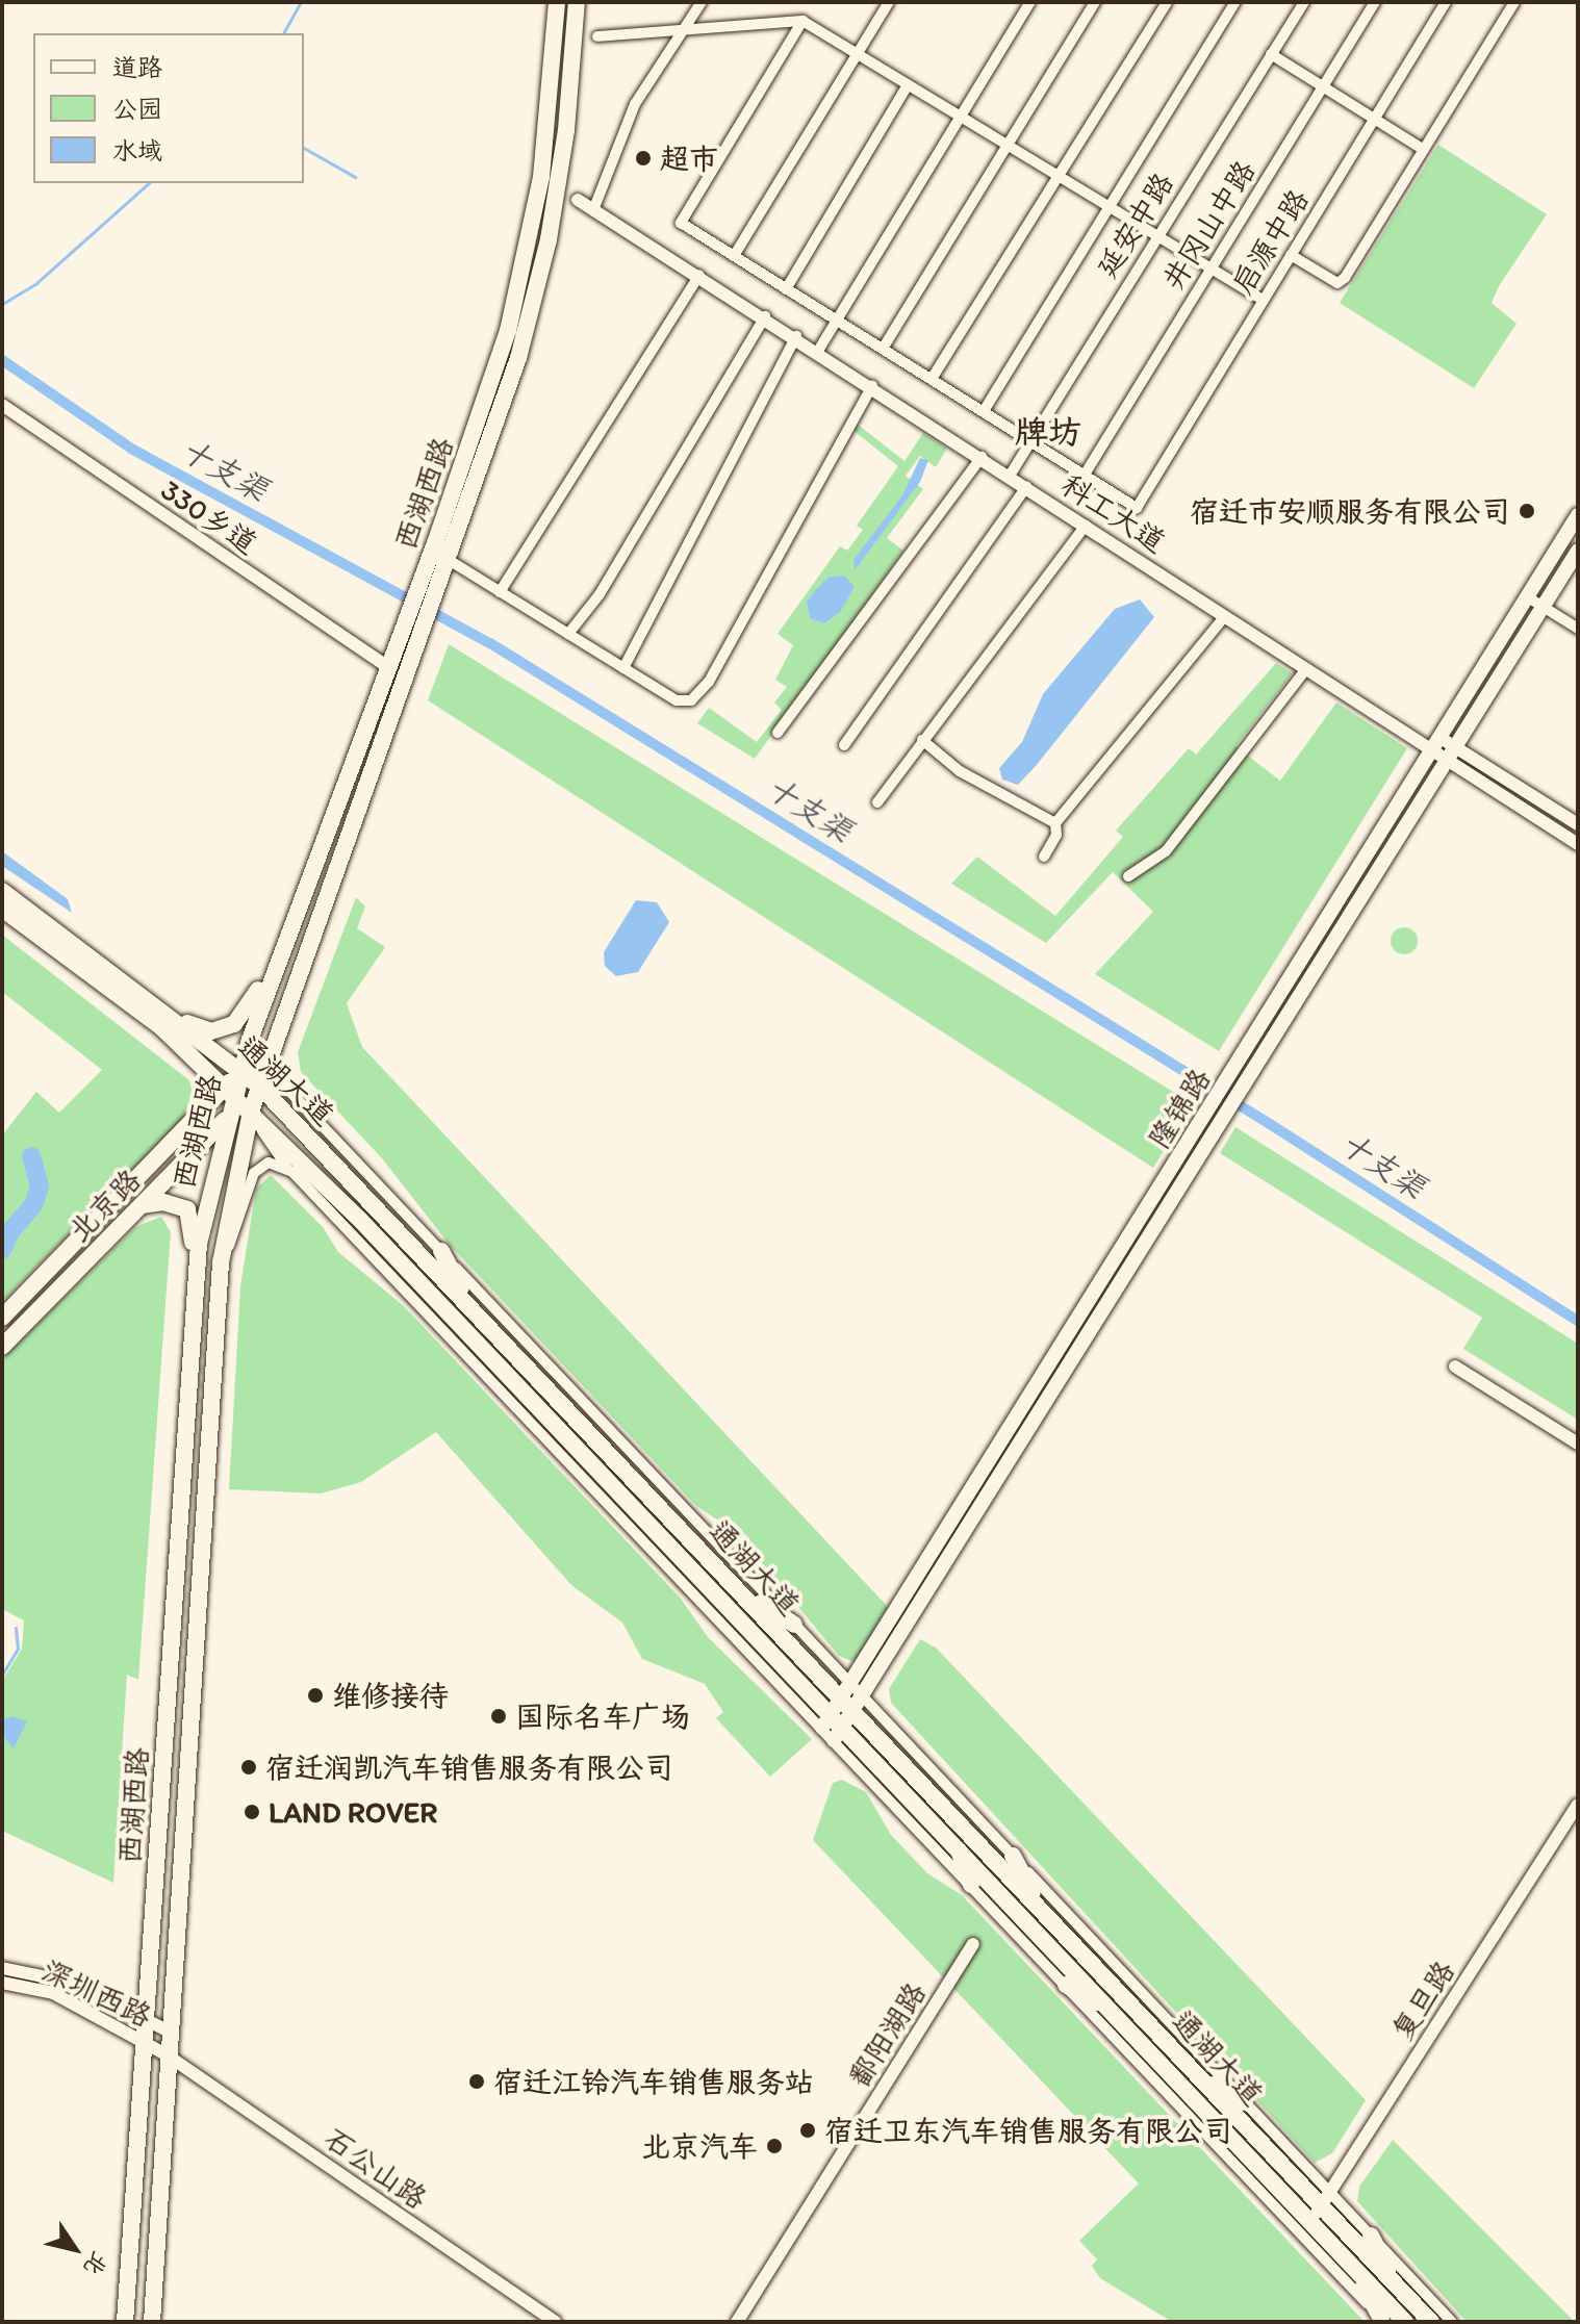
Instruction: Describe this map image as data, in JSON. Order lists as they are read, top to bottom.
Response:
{
  "streets": {
    "main road": [
      "西湖西路",
      "通湖大道",
      "隆锦路",
      "北京路"
    ],
    "street": [
      "延安中路",
      "井冈山中路",
      "启源中路",
      "科工大道",
      "330乡道",
      "深圳西路",
      "复旦路",
      "鄱阳湖路",
      "石公山路"
    ]
  },
  "crossings": [
    ["延安中路", "科工大道"],
    ["井冈山中路", "启源中路"],
    ["西湖西路", "330乡道"],
    ["西湖西路", "通湖大道"],
    ["西湖西路", "北京路"],
    ["西湖西路", "深圳西路"],
    ["西湖西路", "石公山路"],
    ["科工大道", "隆锦路"],
    ["通湖大道", "隆锦路"],
    ["通湖大道", "北京路"],
    ["通湖大道", "复旦路"],
    ["深圳西路", "石公山路"]
  ],
  "districts": ["牌坊"],
  "water": ["十支渠"],
  "places": [
    "超市",
    "宿迁市安顺服务有限公司",
    "维修接待",
    "国际名车广场",
    "宿迁润凯汽车销售服务有限公司",
    "LAND ROVER",
    "宿迁江铃汽车销售服务站",
    "宿迁卫东汽车销售服务有限公司",
    "北京汽车"
  ],
  "legend": ["道路", "公园", "水域"],
  "north": "bottom right"
}
